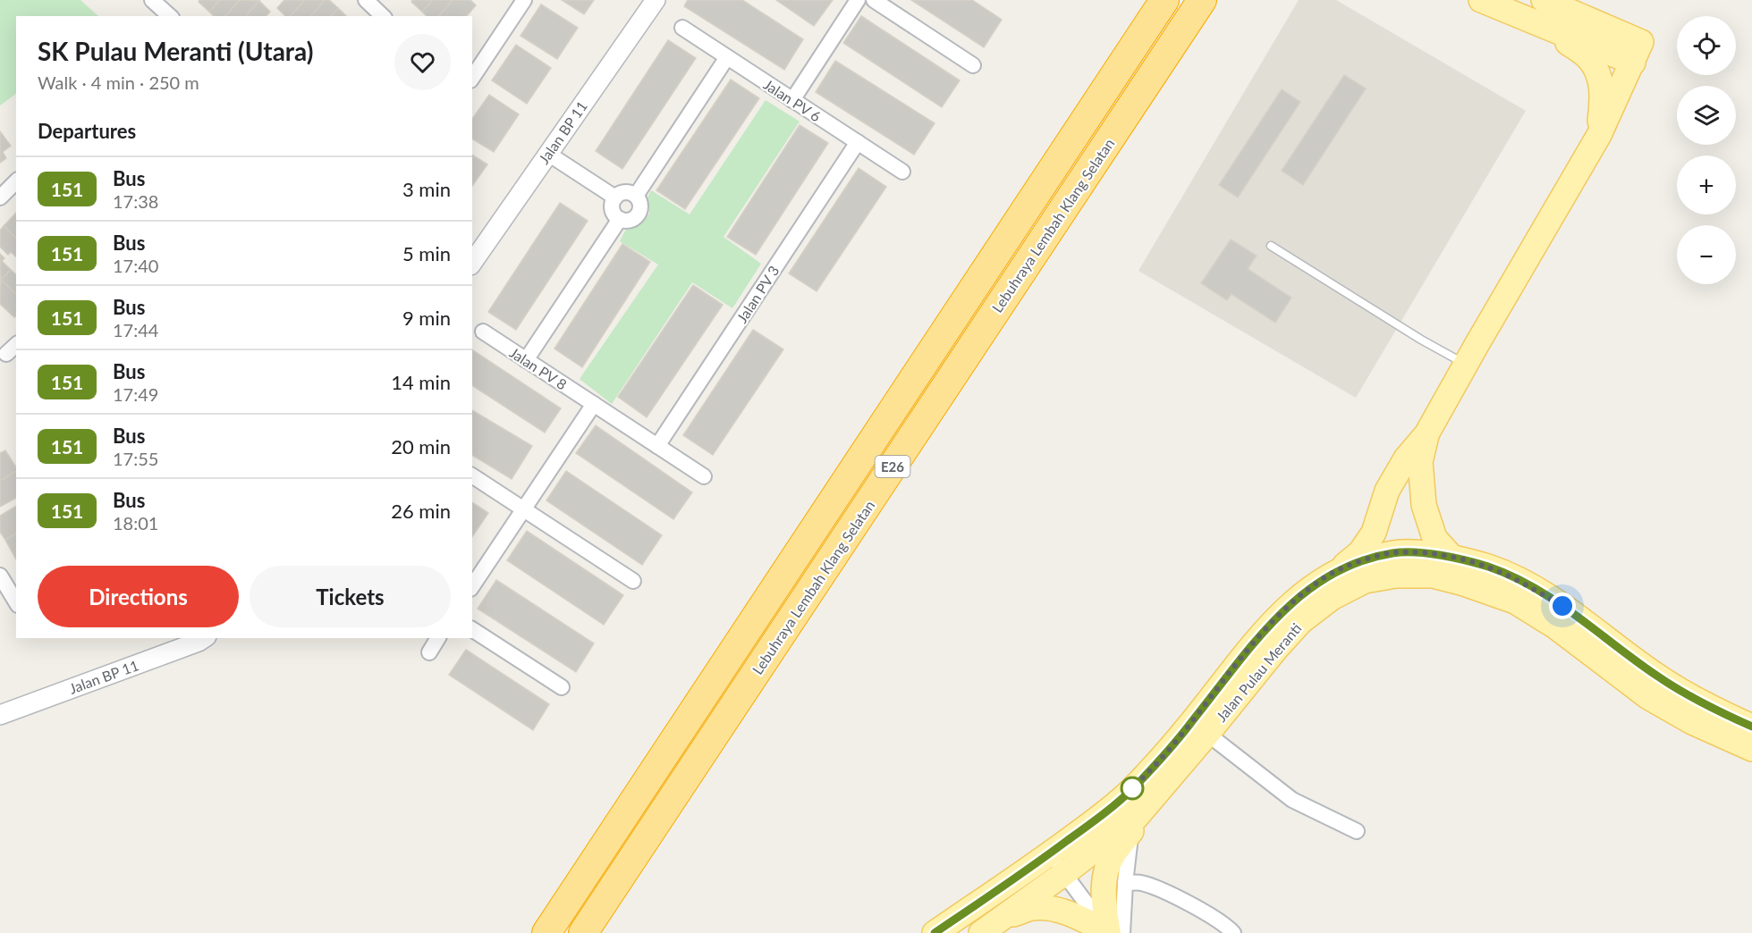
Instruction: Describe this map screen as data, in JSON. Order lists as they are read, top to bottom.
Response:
{
  "streets": {
    "highway": ["Lebuhraya Lembah Klang Selatan", "E26"],
    "main road": ["Jalan Pulau Meranti"],
    "street": [
      "Jalan PV 6",
      "Jalan BP 11",
      "Jalan PV 3",
      "Jalan PV 8"
    ]
  },
  "crossings": [
    ["Jalan PV 6", "Jalan PV 3"],
    ["Jalan PV 3", "Jalan PV 8"]
  ],
  "lines": ["bus line 151"],
  "page": {
    "map_buttons": ["+", "−"],
    "heading": [
      ["SK Pulau Meranti (Utara)", "Walk · 4 min · 250 m"],
      "Departures"
    ],
    "list": [
      {
        "mark": "151",
        "name": "Bus",
        "note": "17:38",
        "value": "3 min"
      },
      {
        "mark": "151",
        "name": "Bus",
        "note": "17:40",
        "value": "5 min"
      },
      {
        "mark": "151",
        "name": "Bus",
        "note": "17:44",
        "value": "9 min"
      },
      {
        "mark": "151",
        "name": "Bus",
        "note": "17:49",
        "value": "14 min"
      },
      {
        "mark": "151",
        "name": "Bus",
        "note": "17:55",
        "value": "20 min"
      },
      {
        "mark": "151",
        "name": "Bus",
        "note": "18:01",
        "value": "26 min"
      }
    ],
    "buttons": ["Directions", "Tickets"]
  }
}
